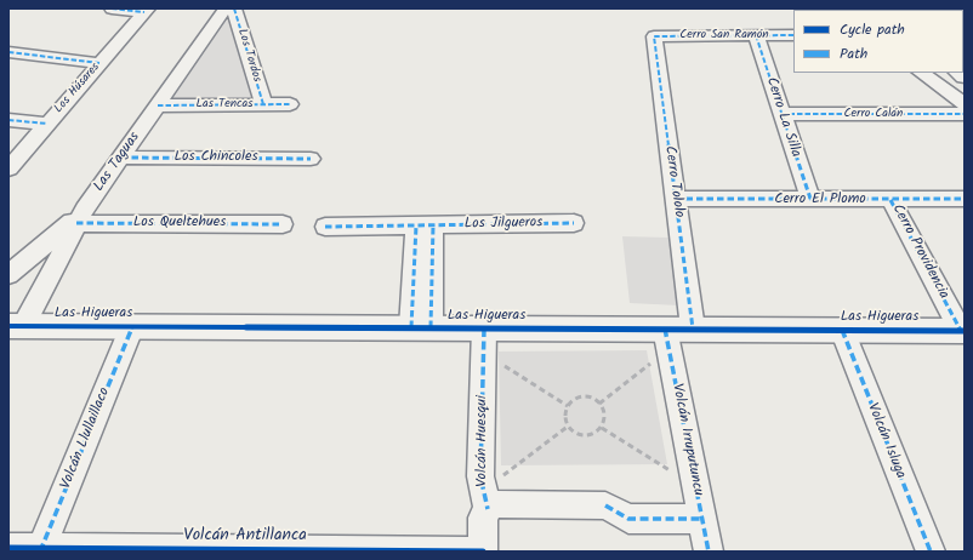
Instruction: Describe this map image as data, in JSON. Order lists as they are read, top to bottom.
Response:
{
  "streets": {
    "street": [
      "Cerro San Ramón",
      "Los Tordos",
      "Los Húsares",
      "Las Tencas",
      "Cerro Calán",
      "Cerro La Silla",
      "Los Chincoles",
      "Las Taguas",
      "Cerro Tololo",
      "Cerro El Plomo",
      "Los Queltehues",
      "Los Jilgueros",
      "Cerro Providencia",
      "Las Higueras",
      "Volcán Llullaillaco",
      "Volcán Irruputuncu",
      "Volcán Huesqui",
      "Volcán Isluga",
      "Volcán Antillanca"
    ]
  },
  "crossings": [
    ["Cerro San Ramón", "Cerro La Silla"],
    ["Cerro San Ramón", "Cerro Tololo"],
    ["Los Tordos", "Las Tencas"],
    ["Las Tencas", "Las Taguas"],
    ["Cerro Calán", "Cerro La Silla"],
    ["Cerro La Silla", "Cerro El Plomo"],
    ["Los Chincoles", "Las Taguas"],
    ["Las Taguas", "Los Queltehues"],
    ["Las Taguas", "Las Higueras"],
    ["Cerro Tololo", "Cerro El Plomo"],
    ["Cerro Tololo", "Las Higueras"],
    ["Cerro El Plomo", "Cerro Providencia"],
    ["Cerro Providencia", "Las Higueras"],
    ["Las Higueras", "Volcán Llullaillaco"],
    ["Las Higueras", "Volcán Irruputuncu"],
    ["Las Higueras", "Volcán Huesqui"],
    ["Las Higueras", "Volcán Isluga"],
    ["Volcán Llullaillaco", "Volcán Antillanca"],
    ["Volcán Huesqui", "Volcán Antillanca"]
  ],
  "legend": ["Cycle path", "Path"]
}
